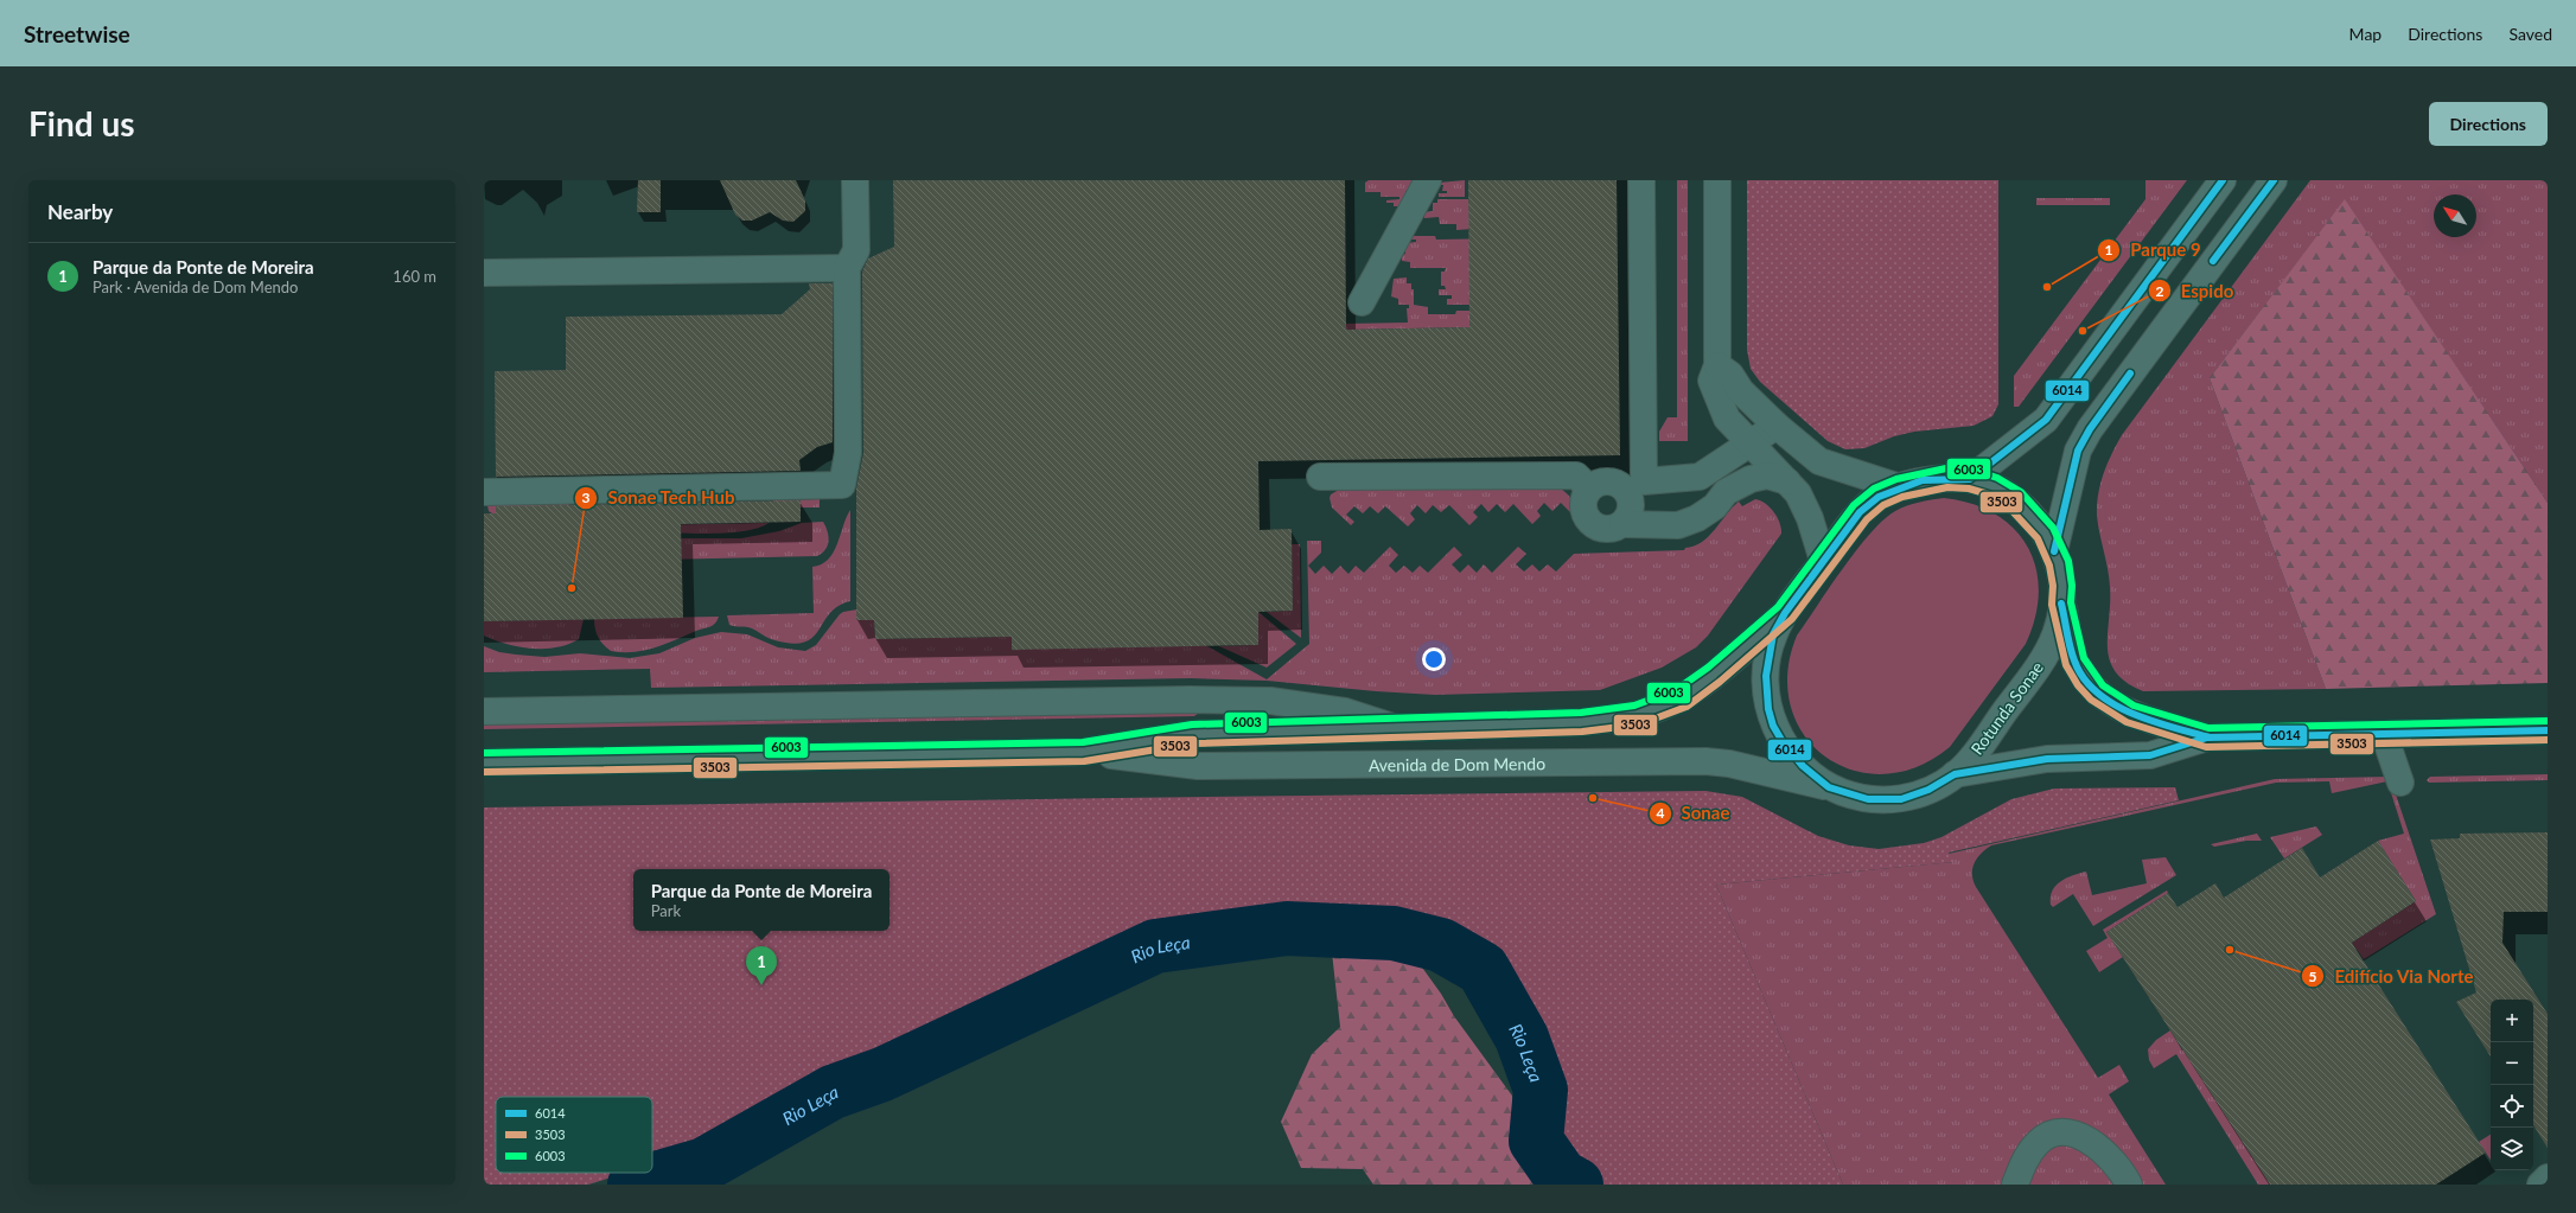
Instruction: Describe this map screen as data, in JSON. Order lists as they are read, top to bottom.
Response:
{
  "streets": {
    "main road": ["Rotunda Sonae", "Avenida de Dom Mendo"]
  },
  "crossings": [
    ["Rotunda Sonae", "Avenida de Dom Mendo"]
  ],
  "water": ["Rio Leça"],
  "places": [
    "Parque 9",
    "Espido",
    "Sonae Tech Hub",
    "Sonae",
    "Edifício Via Norte"
  ],
  "lines": ["transit line 6014", "transit line 6003", "transit line 3503"],
  "legend": ["6014", "3503", "6003"],
  "north": "top left",
  "page": {
    "header": "Streetwise",
    "nav": ["Map", "Directions", "Saved"],
    "buttons": "Directions",
    "title": "Find us",
    "heading": "Nearby",
    "list": [
      {
        "mark": "1",
        "name": "Parque da Ponte de Moreira",
        "note": "Park · Avenida de Dom Mendo",
        "value": "160 m"
      }
    ],
    "popup": ["Parque da Ponte de Moreira", "Park"],
    "pins": "1",
    "map_buttons": ["+", "−"]
  }
}
